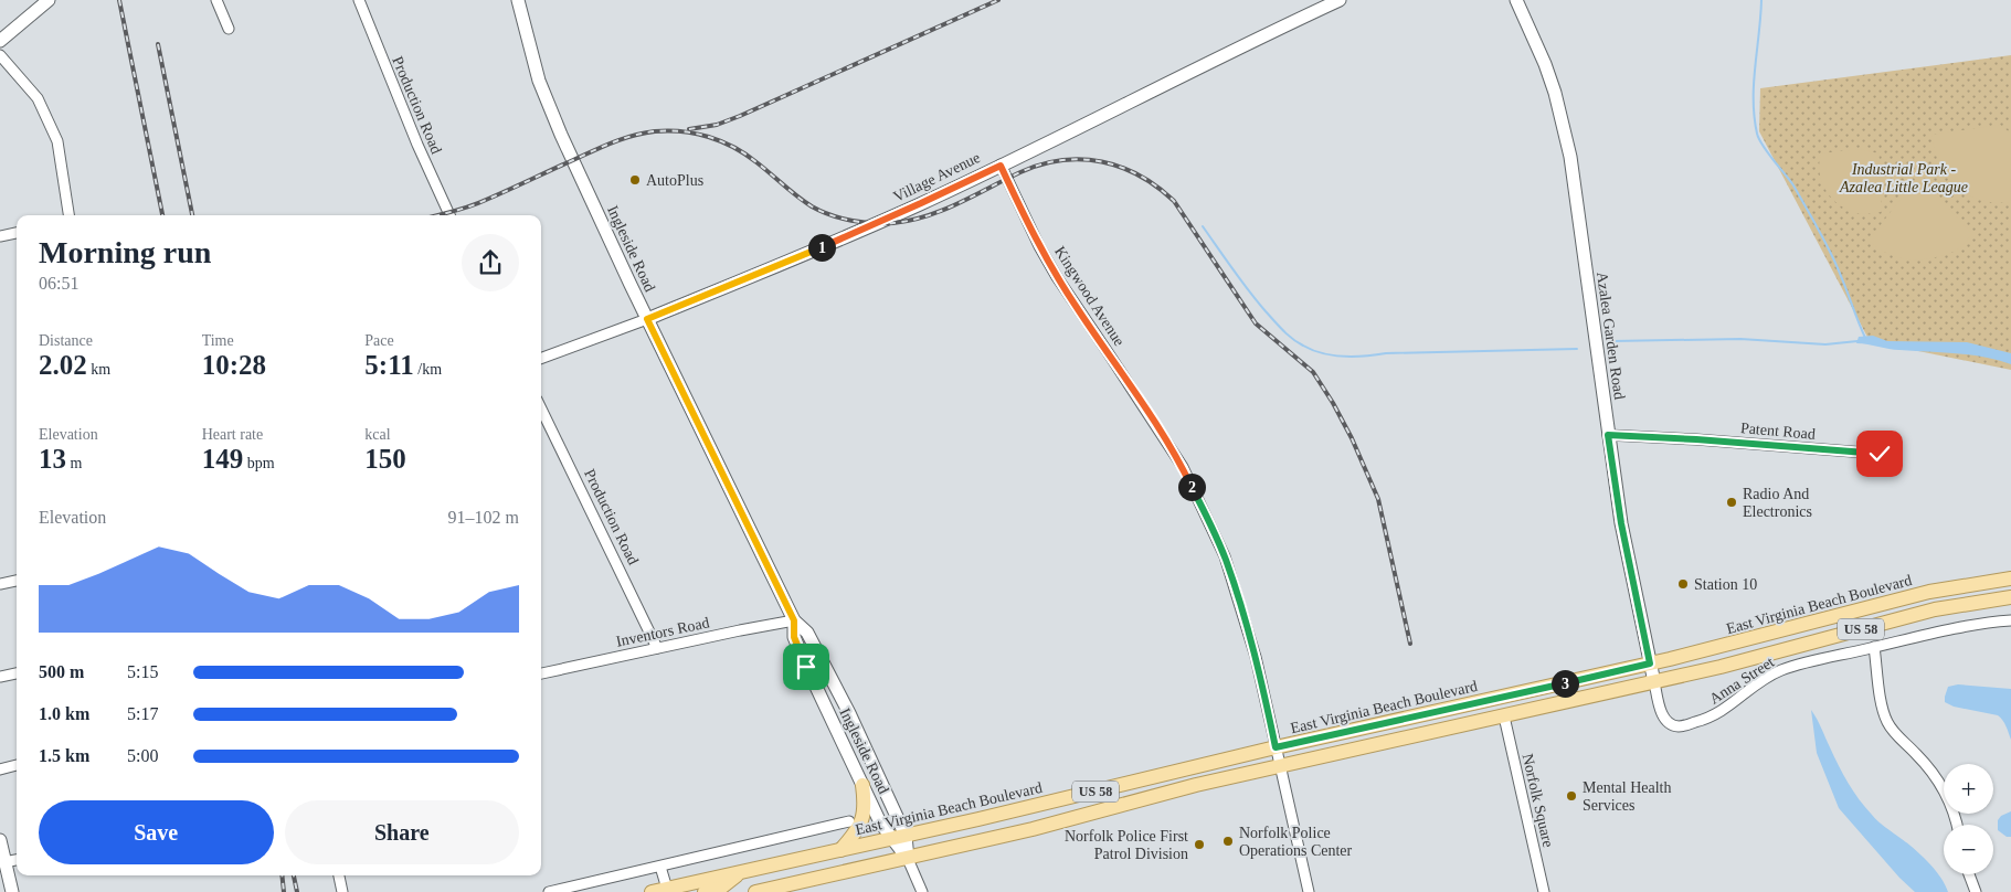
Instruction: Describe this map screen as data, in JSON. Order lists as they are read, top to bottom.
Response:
{
  "streets": {
    "main road": ["East Virginia Beach Boulevard", "US 58"],
    "street": [
      "Production Road",
      "Village Avenue",
      "Ingleside Road",
      "Kingwood Avenue",
      "Azalea Garden Road",
      "Patent Road",
      "Inventors Road",
      "Anna Street",
      "Norfolk Square"
    ]
  },
  "crossings": [
    ["Production Road", "Inventors Road"],
    ["Village Avenue", "Ingleside Road"],
    ["Village Avenue", "Kingwood Avenue"],
    ["Ingleside Road", "East Virginia Beach Boulevard"],
    ["Ingleside Road", "US 58"],
    ["Ingleside Road", "Inventors Road"],
    ["Kingwood Avenue", "East Virginia Beach Boulevard"],
    ["Azalea Garden Road", "Patent Road"],
    ["Azalea Garden Road", "East Virginia Beach Boulevard"],
    ["Azalea Garden Road", "US 58"],
    ["Azalea Garden Road", "Anna Street"],
    ["US 58", "Anna Street"],
    ["US 58", "Norfolk Square"]
  ],
  "parks": ["Industrial Park - Azalea Little League"],
  "places": [
    "AutoPlus",
    "Radio And Electronics",
    "Station 10",
    "Mental Health Services",
    "Norfolk Police Operations Center",
    "Norfolk Police First Patrol Division"
  ],
  "page": {
    "heading": ["Morning run", "06:51"],
    "pins": ["1", "2", "3"],
    "stats": [
      ["Distance", "2.02 km"],
      ["Time", "10:28"],
      ["Pace", "5:11 /km"],
      ["Elevation", "13 m"],
      ["Heart rate", "149 bpm"],
      ["kcal", "150"]
    ],
    "chart": ["Elevation", "91–102 m"],
    "list": [
      {
        "name": "500 m",
        "note": "5:15"
      },
      {
        "name": "1.0 km",
        "note": "5:17"
      },
      {
        "name": "1.5 km",
        "note": "5:00"
      }
    ],
    "map_buttons": ["+", "−"],
    "buttons": ["Save", "Share"]
  }
}
